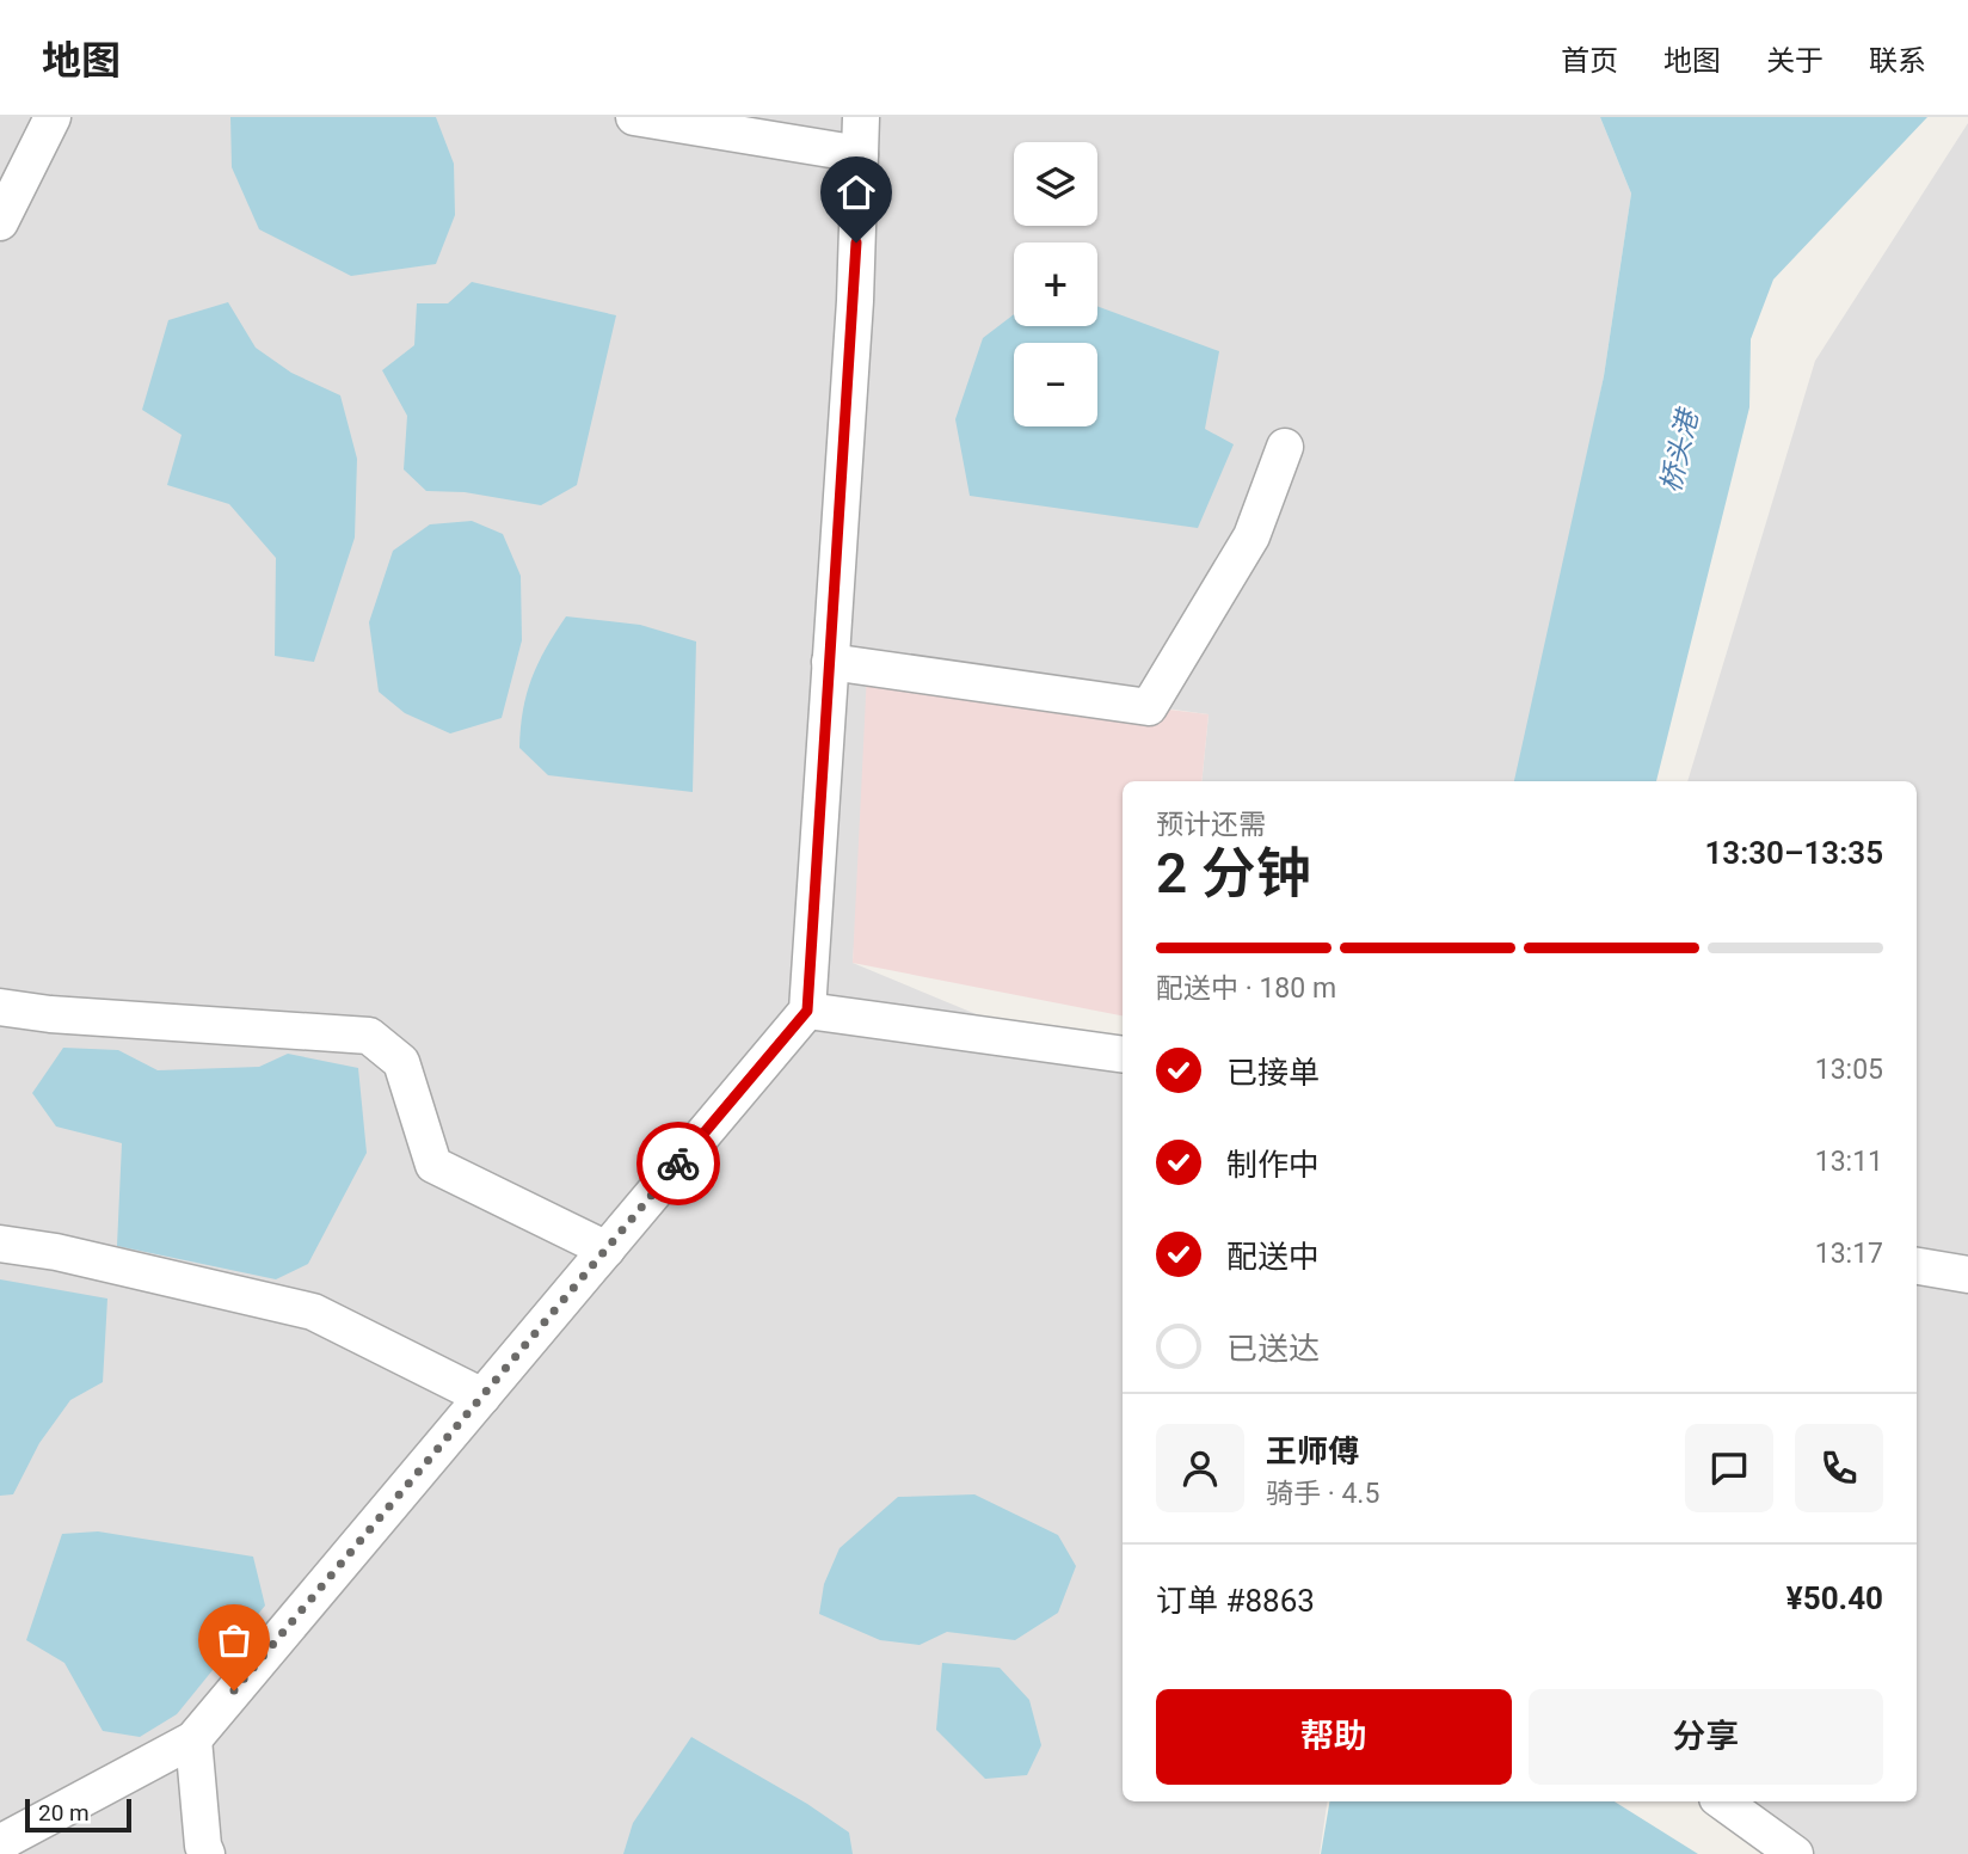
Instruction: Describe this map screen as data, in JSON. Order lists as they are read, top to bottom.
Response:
{
  "water": ["桥头港"],
  "scale_bar": "20 m",
  "page": {
    "header": "地图",
    "nav": [
      "首页",
      "地图",
      "关于",
      "联系"
    ],
    "map_buttons": ["+", "−"],
    "heading": ["2 分钟", "预计还需", "13:30–13:35"],
    "panel": [
      "王师傅",
      "骑手 · 4.5",
      "订单 #8863",
      "¥50.40"
    ],
    "bar": "配送中 · 180 m",
    "list": [
      ["已接单", "13:05"],
      ["制作中", "13:11"],
      ["配送中", "13:17"],
      "已送达"
    ],
    "buttons": ["帮助", "分享"],
    "scale": "20 m"
  }
}
